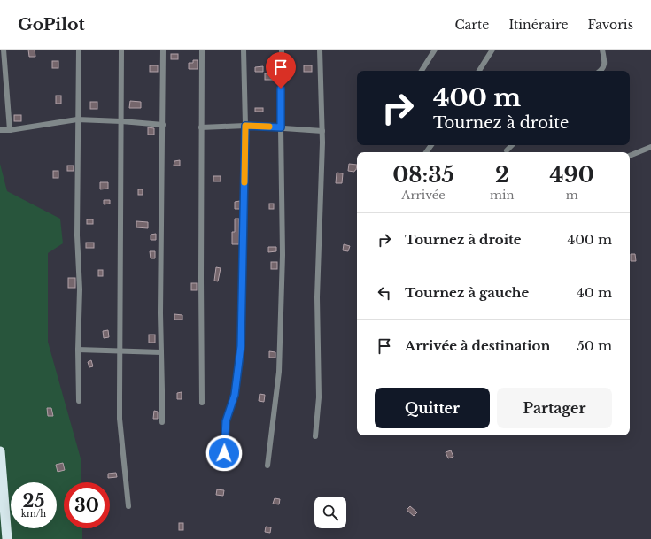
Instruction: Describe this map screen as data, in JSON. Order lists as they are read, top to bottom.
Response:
{
  "page": {
    "header": "GoPilot",
    "nav": ["Carte", "Itinéraire", "Favoris"],
    "turn": ["400 m", "Tournez à droite"],
    "eta": [
      "08:35",
      "Arrivée",
      "2",
      "min",
      "490",
      "m"
    ],
    "list": [
      {
        "name": "Tournez à droite",
        "value": "400 m"
      },
      {
        "name": "Tournez à gauche",
        "value": "40 m"
      },
      {
        "name": "Arrivée à destination",
        "value": "50 m"
      }
    ],
    "buttons": ["Quitter", "Partager"],
    "speed": "25 km/h",
    "limit": "30"
  }
}
